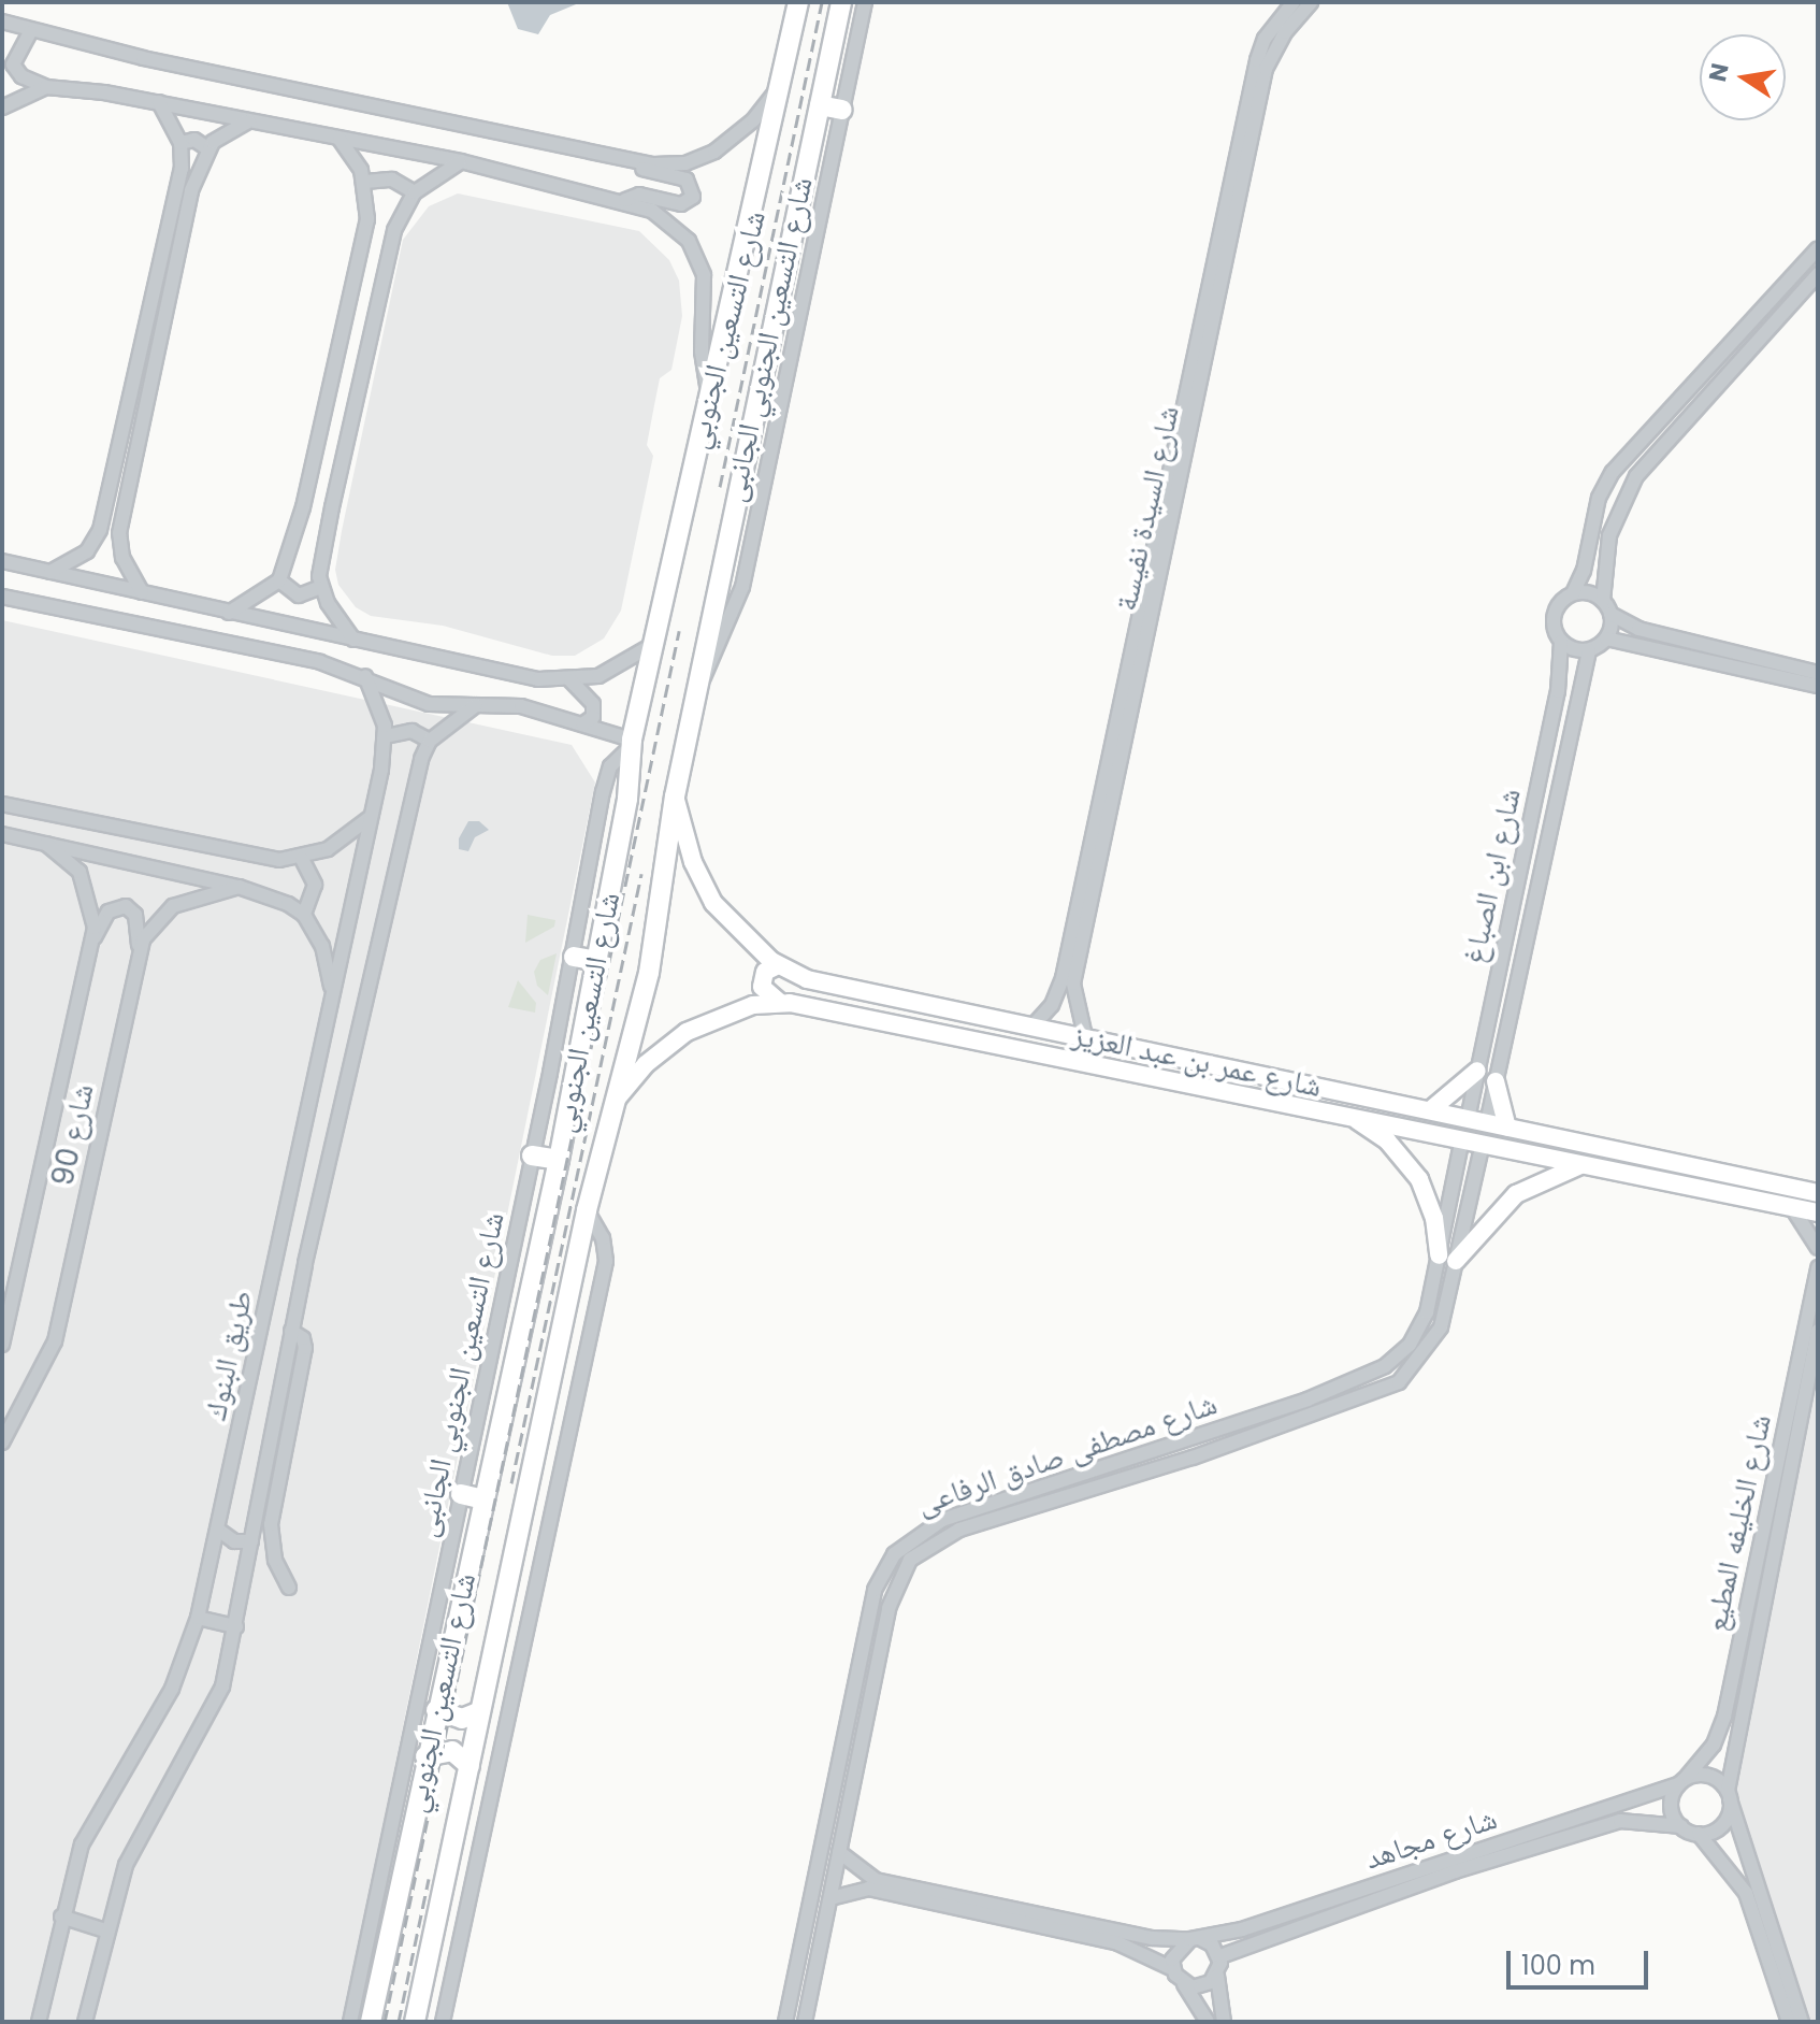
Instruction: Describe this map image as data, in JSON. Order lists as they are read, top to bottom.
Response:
{
  "streets": {
    "highway": ["شارع التسعين الجنوبي"],
    "main road": ["شارع عمر بن عبد العزيز"],
    "street": [
      "شارع التسعين الجنوبي الجانبى",
      "شارع السيدة نفيسة",
      "شارع ابن الصباغ",
      "شارع 90",
      "طريق البنوك",
      "شارع مصطفى صادق الرفاعى",
      "شارع الخليفه المطيع",
      "شارع مجاهد"
    ]
  },
  "crossings": [
    ["شارع التسعين الجنوبي", "شارع التسعين الجنوبي الجانبى"],
    ["شارع التسعين الجنوبي", "شارع عمر بن عبد العزيز"],
    ["شارع السيدة نفيسة", "شارع عمر بن عبد العزيز"],
    ["شارع ابن الصباغ", "شارع عمر بن عبد العزيز"],
    ["شارع عمر بن عبد العزيز", "شارع مصطفى صادق الرفاعى"],
    ["شارع مصطفى صادق الرفاعى", "شارع مجاهد"],
    ["شارع الخليفه المطيع", "شارع مجاهد"]
  ],
  "scale_bar": "100 m",
  "north": "left"
}
